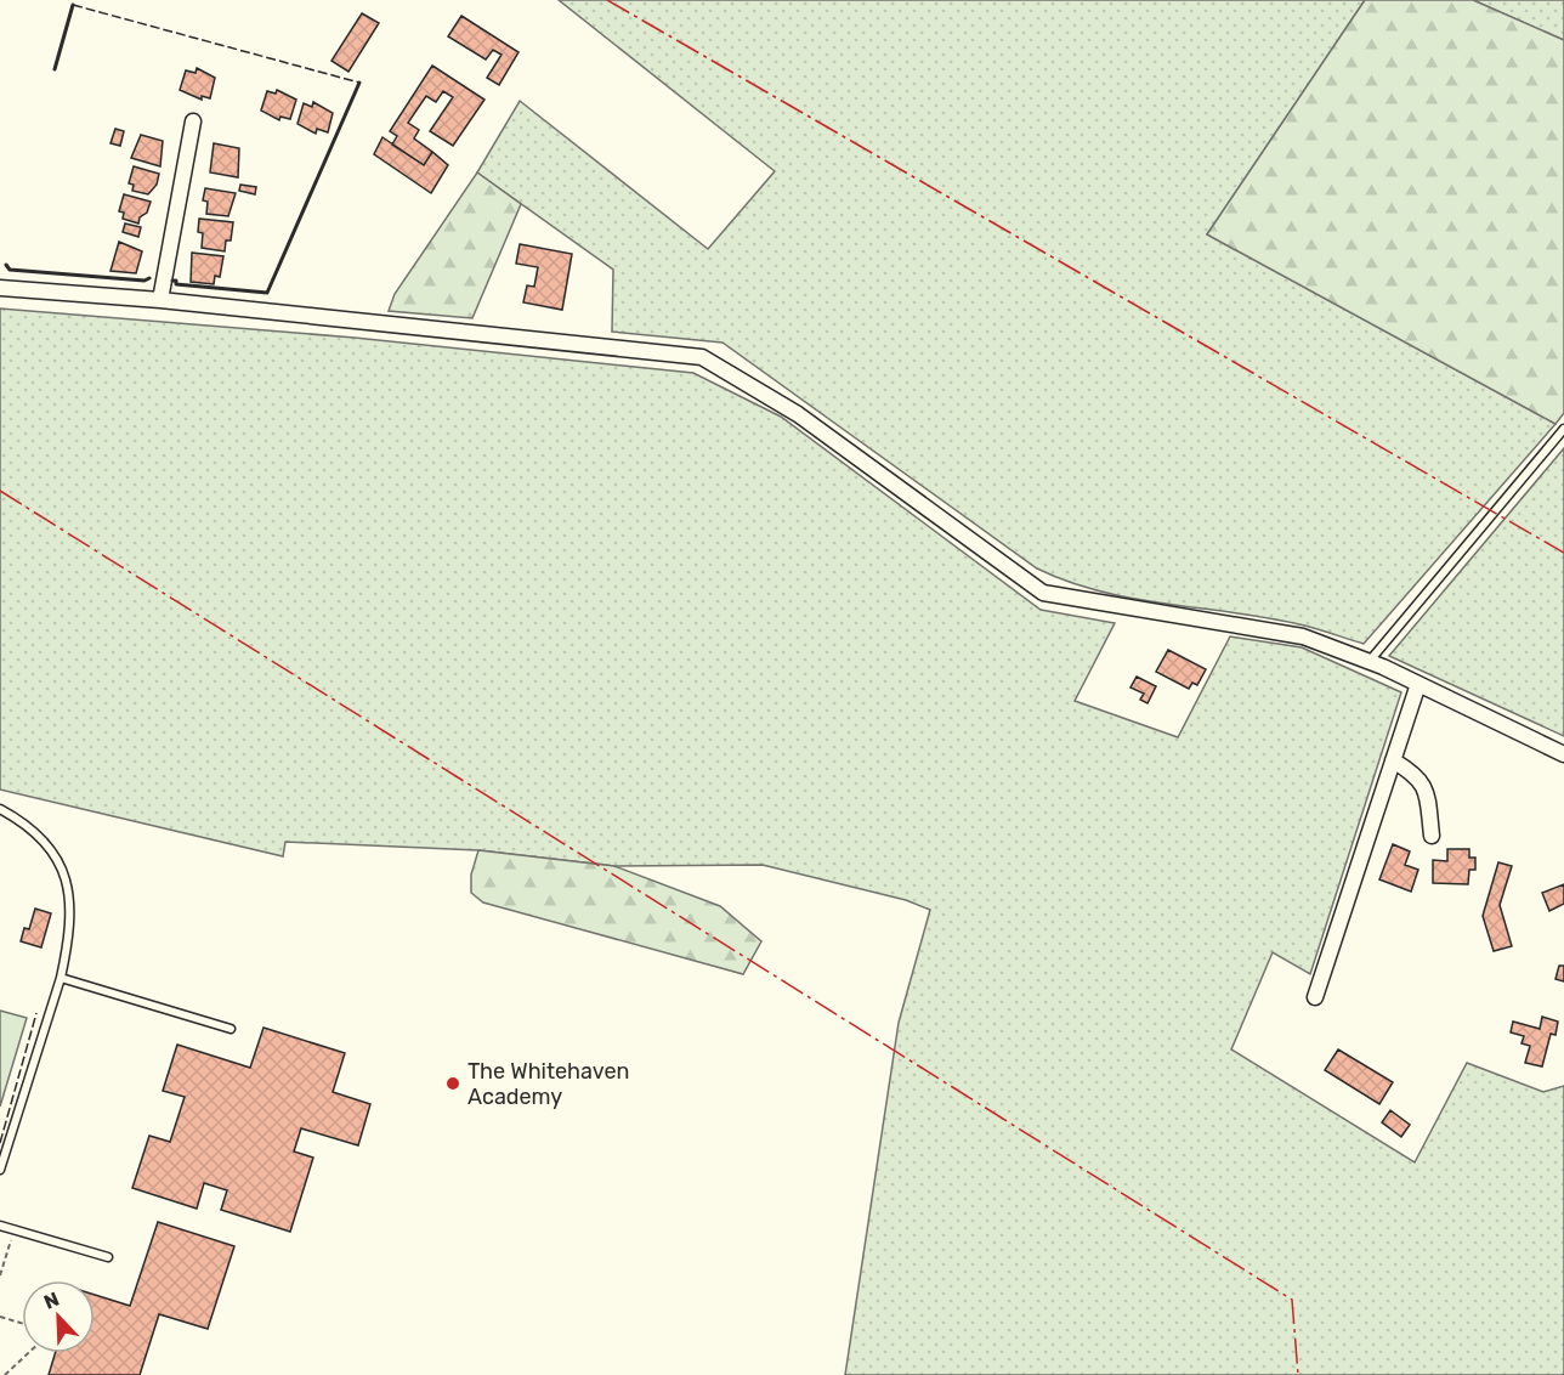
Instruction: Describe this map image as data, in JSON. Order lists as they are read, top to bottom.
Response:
{
  "places": ["The Whitehaven Academy"],
  "north": "top left"
}
